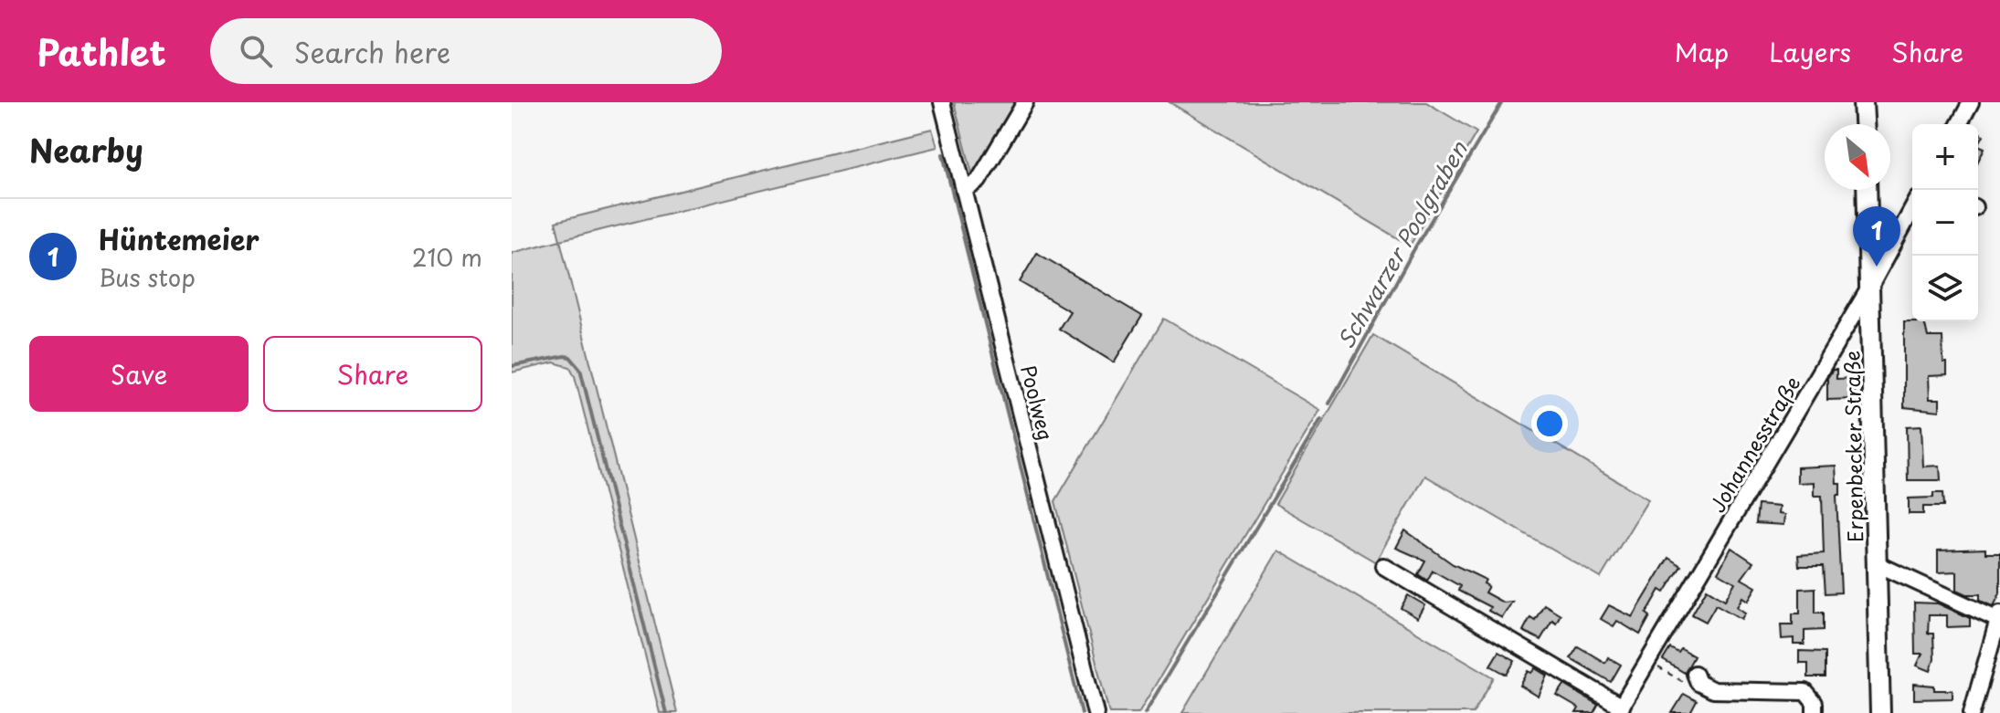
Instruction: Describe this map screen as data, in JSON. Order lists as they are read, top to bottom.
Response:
{
  "streets": {
    "main road": ["Erpenbecker Straße"],
    "street": ["Poolweg", "Johannesstraße"]
  },
  "crossings": [
    ["Johannesstraße", "Erpenbecker Straße"]
  ],
  "water": ["Schwarzer Poolgraben"],
  "north": "bottom right",
  "page": {
    "header": "Pathlet",
    "search": "Search here",
    "nav": ["Map", "Layers", "Share"],
    "heading": "Nearby",
    "map_buttons": ["+", "−"],
    "list": [
      {
        "mark": "1",
        "name": "Hüntemeier",
        "note": "Bus stop",
        "value": "210 m"
      }
    ],
    "pins": "1",
    "buttons": ["Save", "Share"]
  }
}
